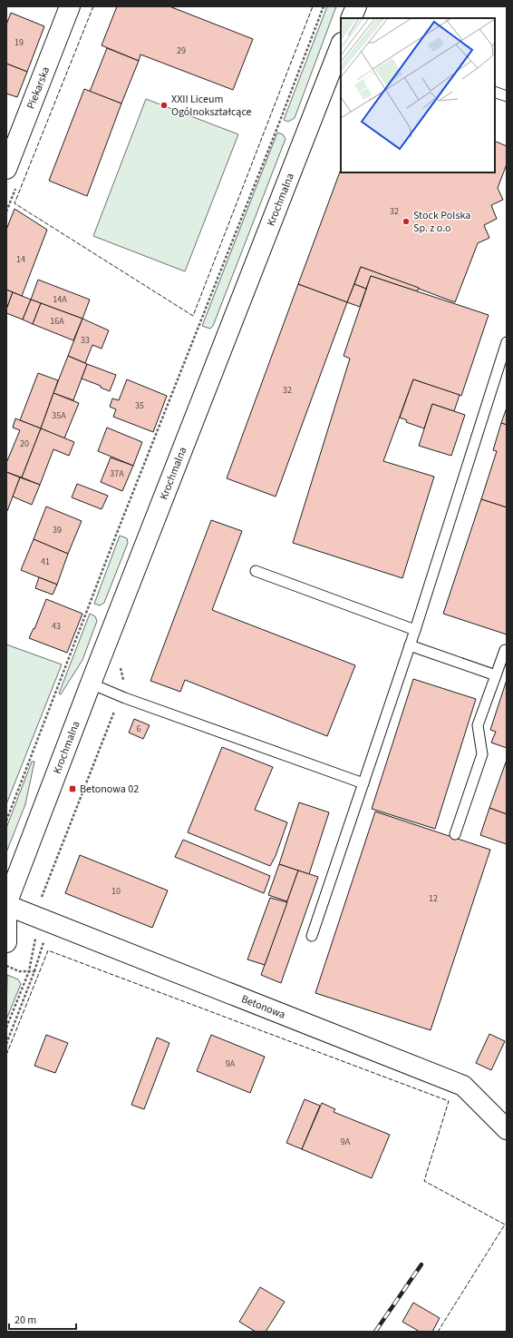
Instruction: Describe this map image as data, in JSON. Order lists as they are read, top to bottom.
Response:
{
  "streets": {
    "street": ["Piekarska", "Krochmalna", "Betonowa"]
  },
  "crossings": [
    ["Krochmalna", "Betonowa"]
  ],
  "places": {
    "other": ["XXII Liceum Ogólnokształcące", "Stock Polska Sp. z o.o"],
    "transit": ["Betonowa 02"]
  },
  "house_numbers": [
    "19",
    "29",
    "32",
    "14",
    "14A",
    "16A",
    "33",
    "32",
    "35",
    "35A",
    "20",
    "37A",
    "39",
    "41",
    "43",
    "6",
    "10",
    "12",
    "9A",
    "9A"
  ],
  "scale_bar": "20 m"
}
